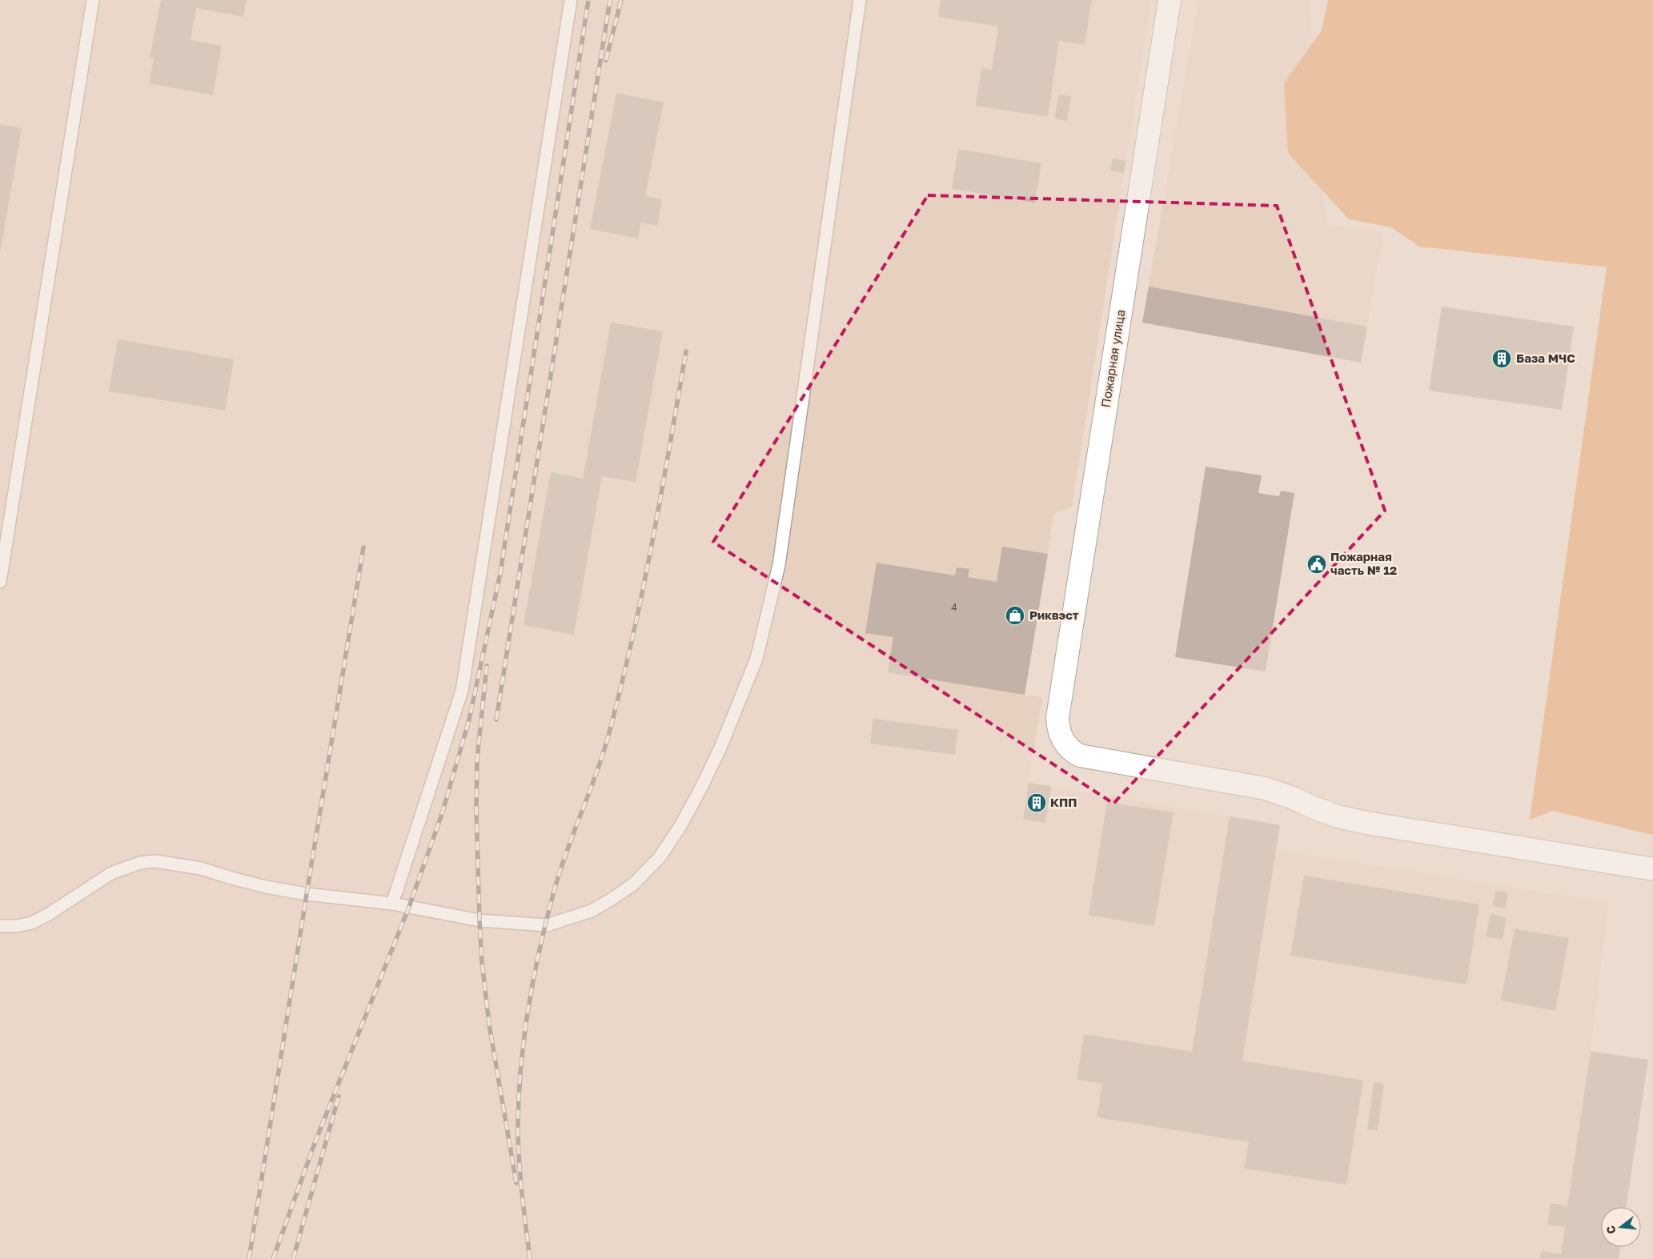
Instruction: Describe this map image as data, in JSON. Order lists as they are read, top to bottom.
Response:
{
  "streets": {
    "street": ["Пожарная улица"]
  },
  "places": {
    "building": ["База МЧС", "КПП"],
    "public building": ["Пожарная часть № 12"],
    "shop": ["Риквэст"]
  },
  "house_numbers": ["4"],
  "north": "left"
}
